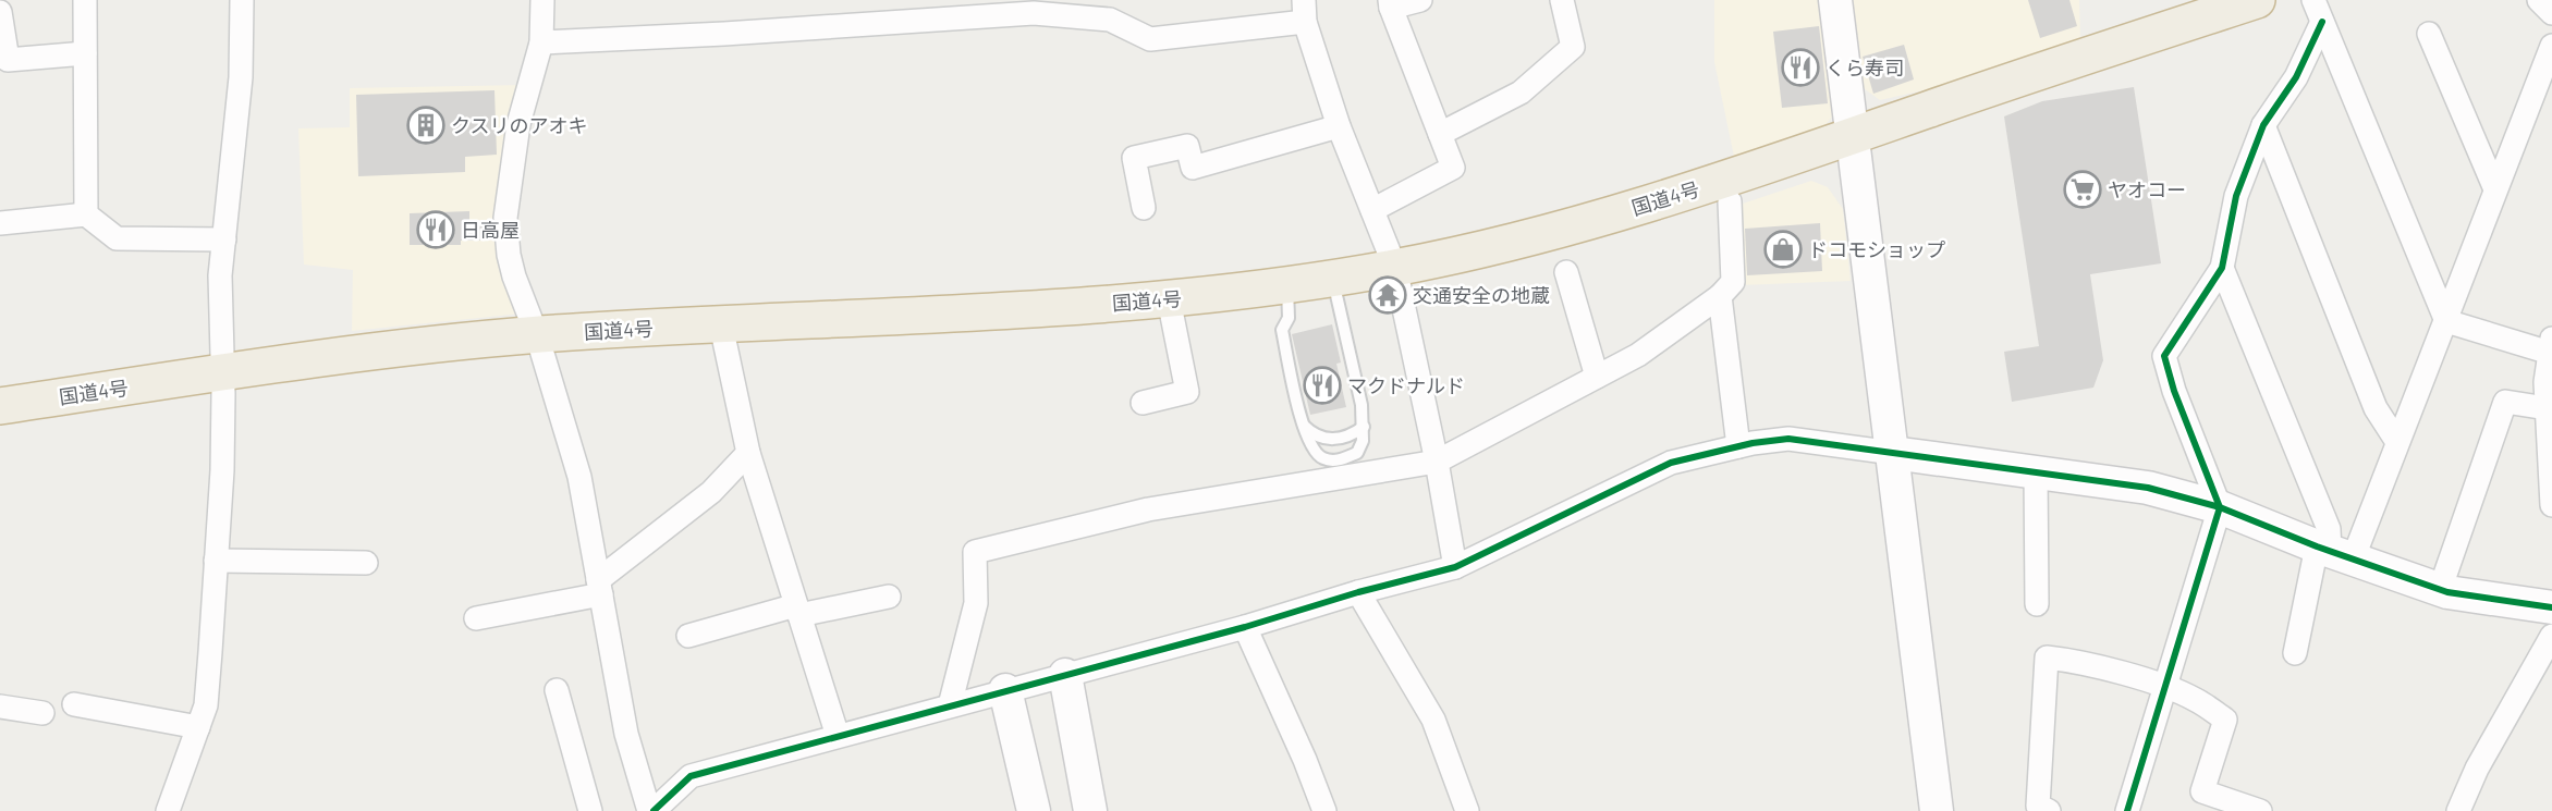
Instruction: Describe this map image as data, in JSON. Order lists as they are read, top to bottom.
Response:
{
  "streets": {
    "highway": ["国道4号"]
  },
  "places": {
    "restaurant": ["くら寿司", "日高屋", "マクドナルド"],
    "building": ["クスリのアオキ"],
    "supermarket": ["ヤオコー"],
    "shop": ["ドコモショップ"],
    "temple": ["交通安全の地蔵"]
  }
}
